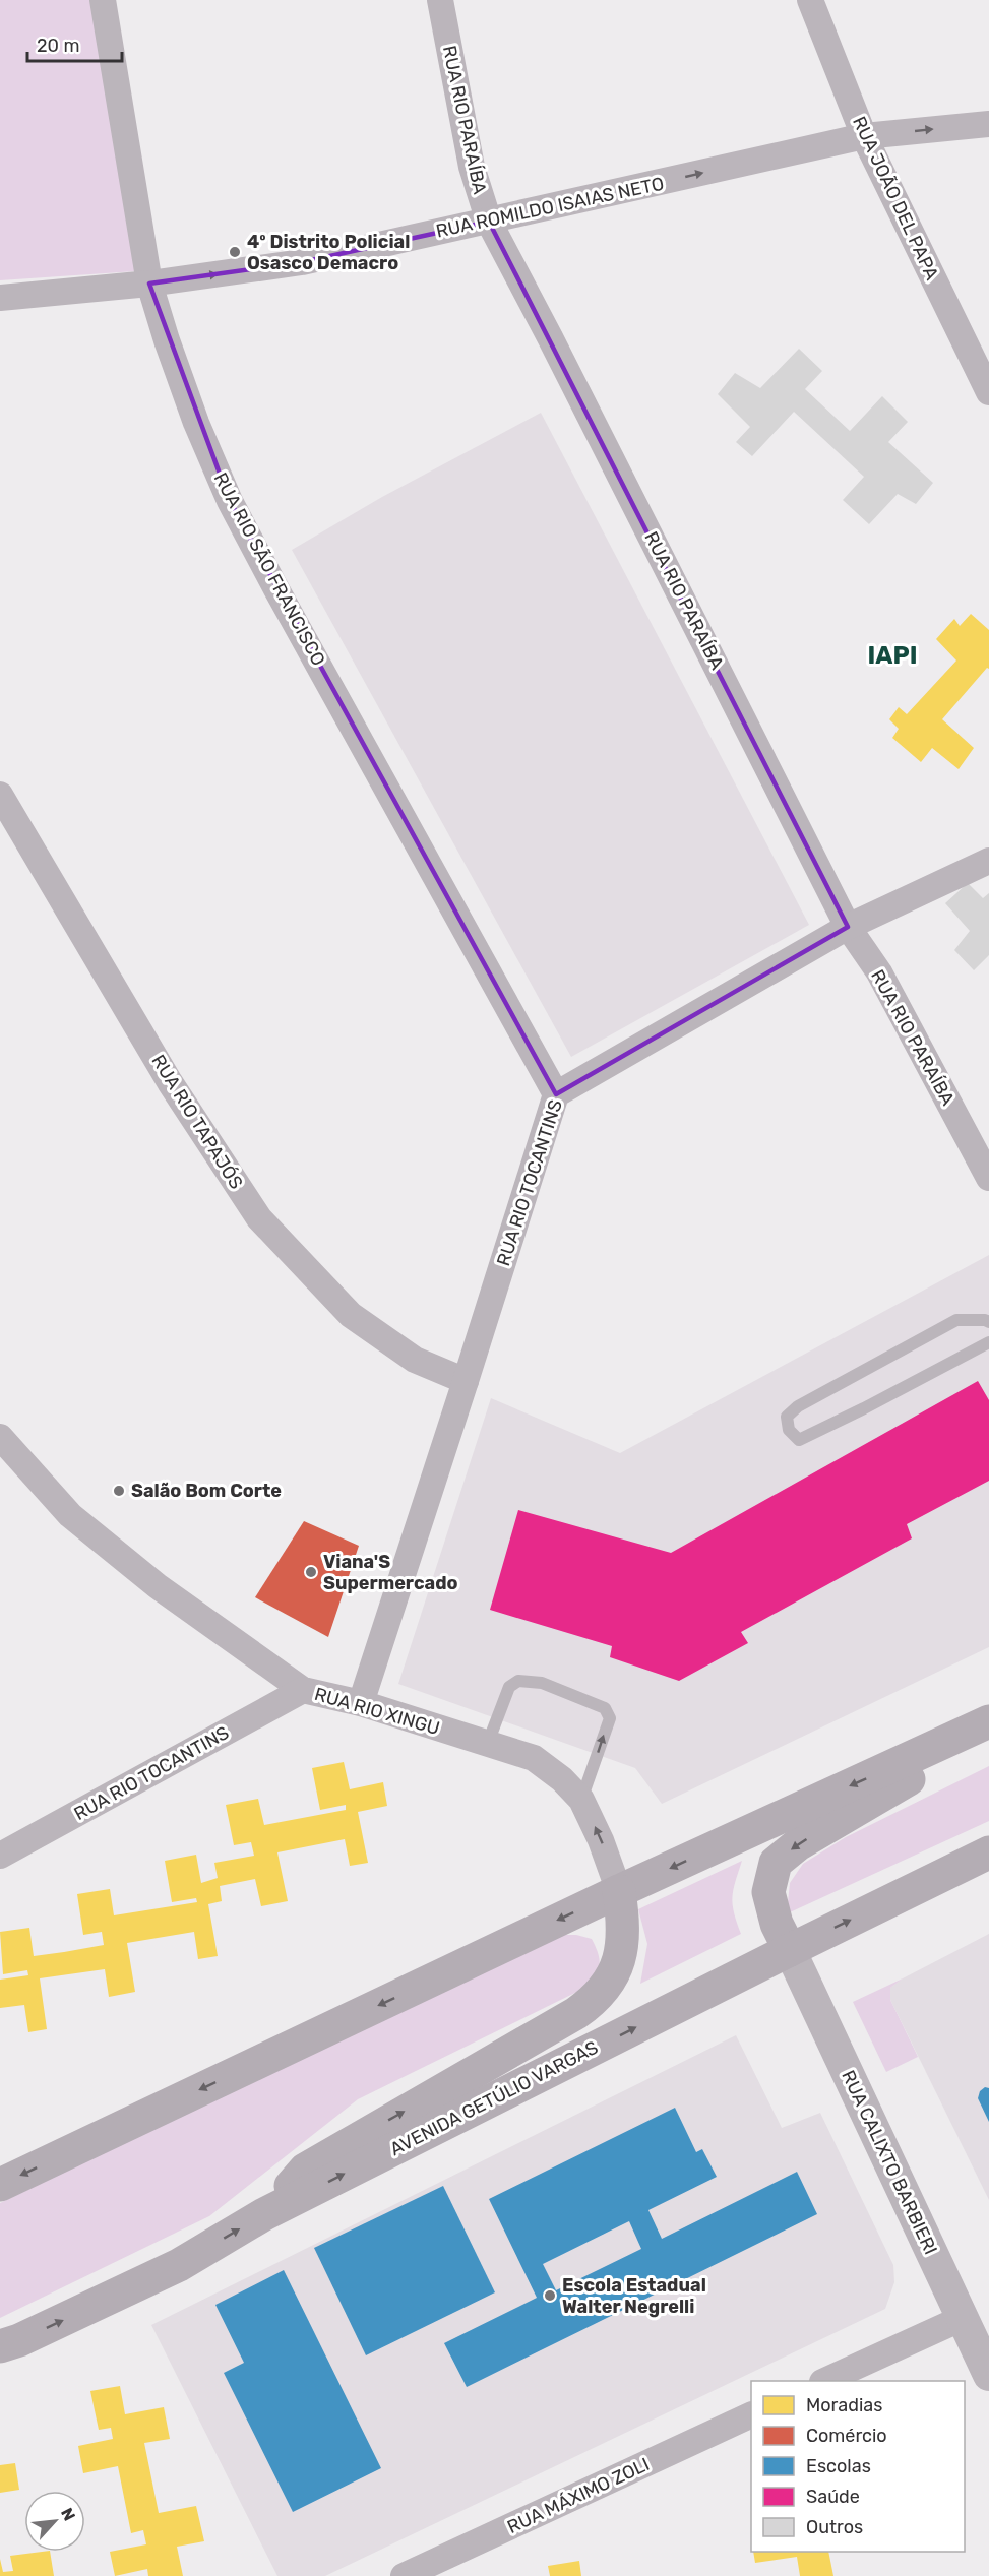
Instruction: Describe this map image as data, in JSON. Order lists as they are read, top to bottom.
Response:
{
  "streets": {
    "main road": ["AVENIDA GETÚLIO VARGAS"],
    "street": [
      "RUA RIO PARAÍBA",
      "RUA JOÃO DEL PAPA",
      "RUA ROMILDO ISAIAS NETO",
      "RUA RIO SÃO FRANCISCO",
      "RUA RIO TAPAJÓS",
      "RUA RIO TOCANTINS",
      "RUA RIO XINGU",
      "RUA CALIXTO BARBIERI",
      "RUA MÁXIMO ZOLI"
    ]
  },
  "crossings": [
    ["RUA RIO PARAÍBA", "RUA ROMILDO ISAIAS NETO"],
    ["RUA RIO PARAÍBA", "RUA RIO TOCANTINS"],
    ["RUA JOÃO DEL PAPA", "RUA ROMILDO ISAIAS NETO"],
    ["RUA ROMILDO ISAIAS NETO", "RUA RIO SÃO FRANCISCO"],
    ["RUA RIO SÃO FRANCISCO", "RUA RIO TOCANTINS"],
    ["RUA RIO TAPAJÓS", "RUA RIO TOCANTINS"],
    ["RUA RIO TOCANTINS", "RUA RIO XINGU"],
    ["AVENIDA GETÚLIO VARGAS", "RUA CALIXTO BARBIERI"]
  ],
  "one_way": ["RUA ROMILDO ISAIAS NETO"],
  "districts": ["IAPI"],
  "places": [
    "4º Distrito Policial Osasco Demacro",
    "Salão Bom Corte",
    "Viana'S Supermercado",
    "Escola Estadual Walter Negrelli"
  ],
  "legend": [
    "Moradias",
    "Comércio",
    "Escolas",
    "Saúde",
    "Outros"
  ],
  "scale_bar": "20 m",
  "north": "top right"
}
